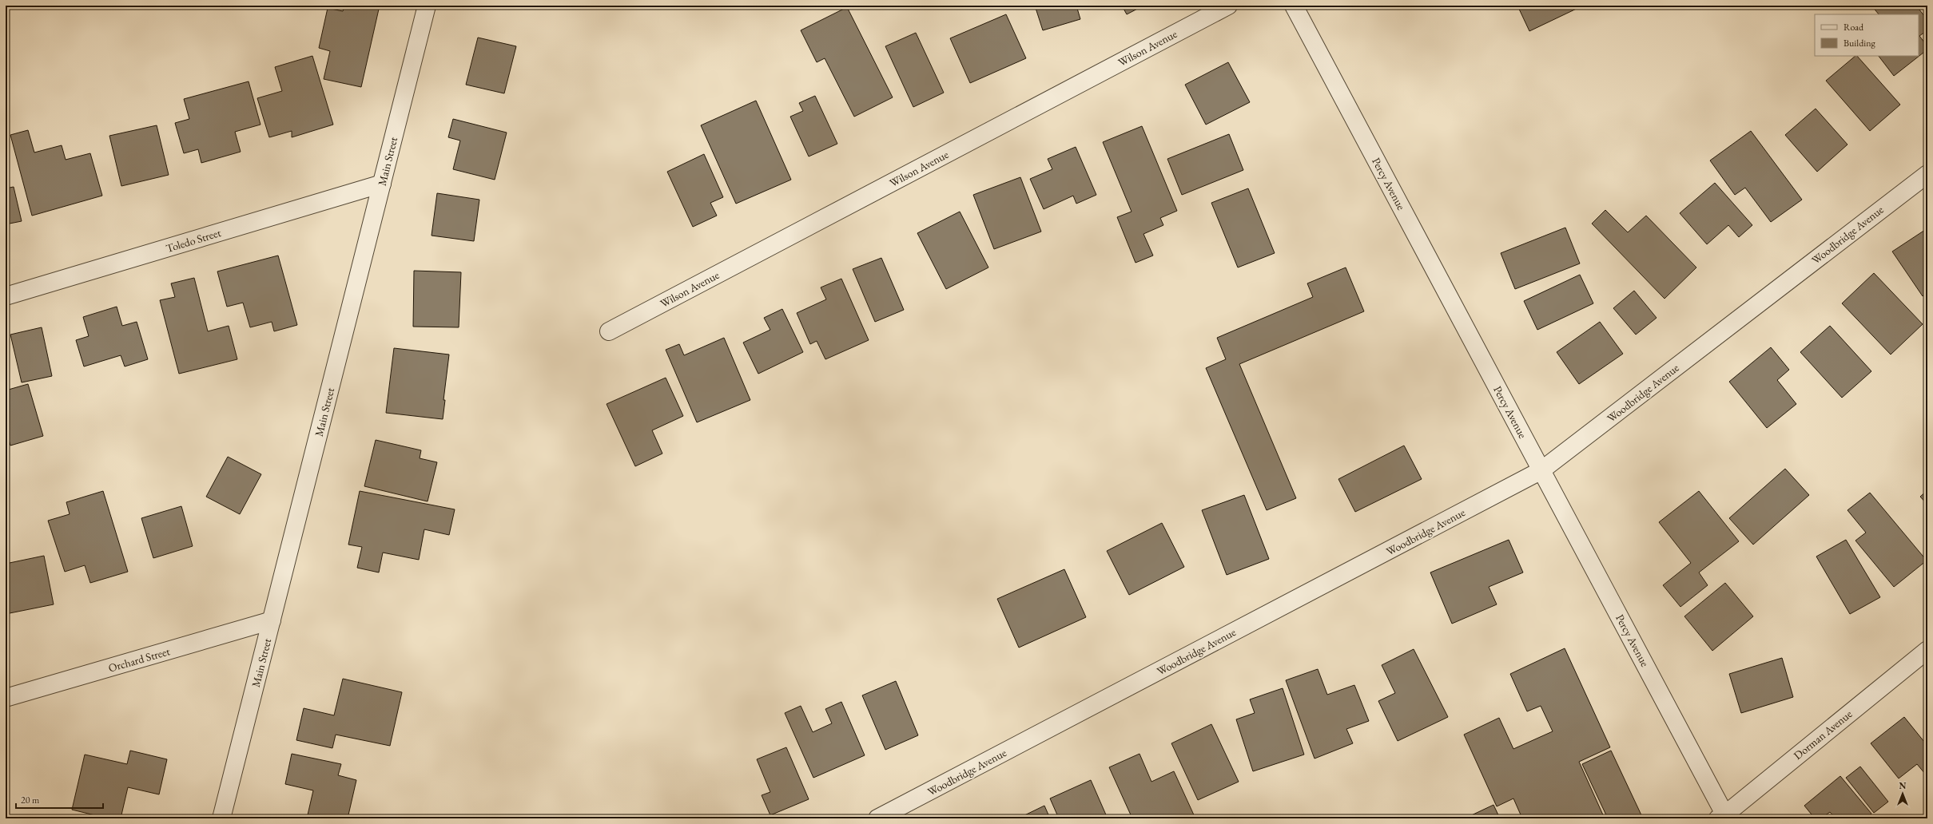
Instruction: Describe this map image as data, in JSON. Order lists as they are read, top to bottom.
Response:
{
  "streets": {
    "street": [
      "Wilson Avenue",
      "Main Street",
      "Percy Avenue",
      "Woodbridge Avenue",
      "Toledo Street",
      "Orchard Street",
      "Dorman Avenue"
    ]
  },
  "crossings": [
    ["Main Street", "Toledo Street"],
    ["Main Street", "Orchard Street"],
    ["Percy Avenue", "Woodbridge Avenue"],
    ["Percy Avenue", "Dorman Avenue"]
  ],
  "legend": ["Road", "Building"],
  "scale_bar": "20 m",
  "north": "top"
}
